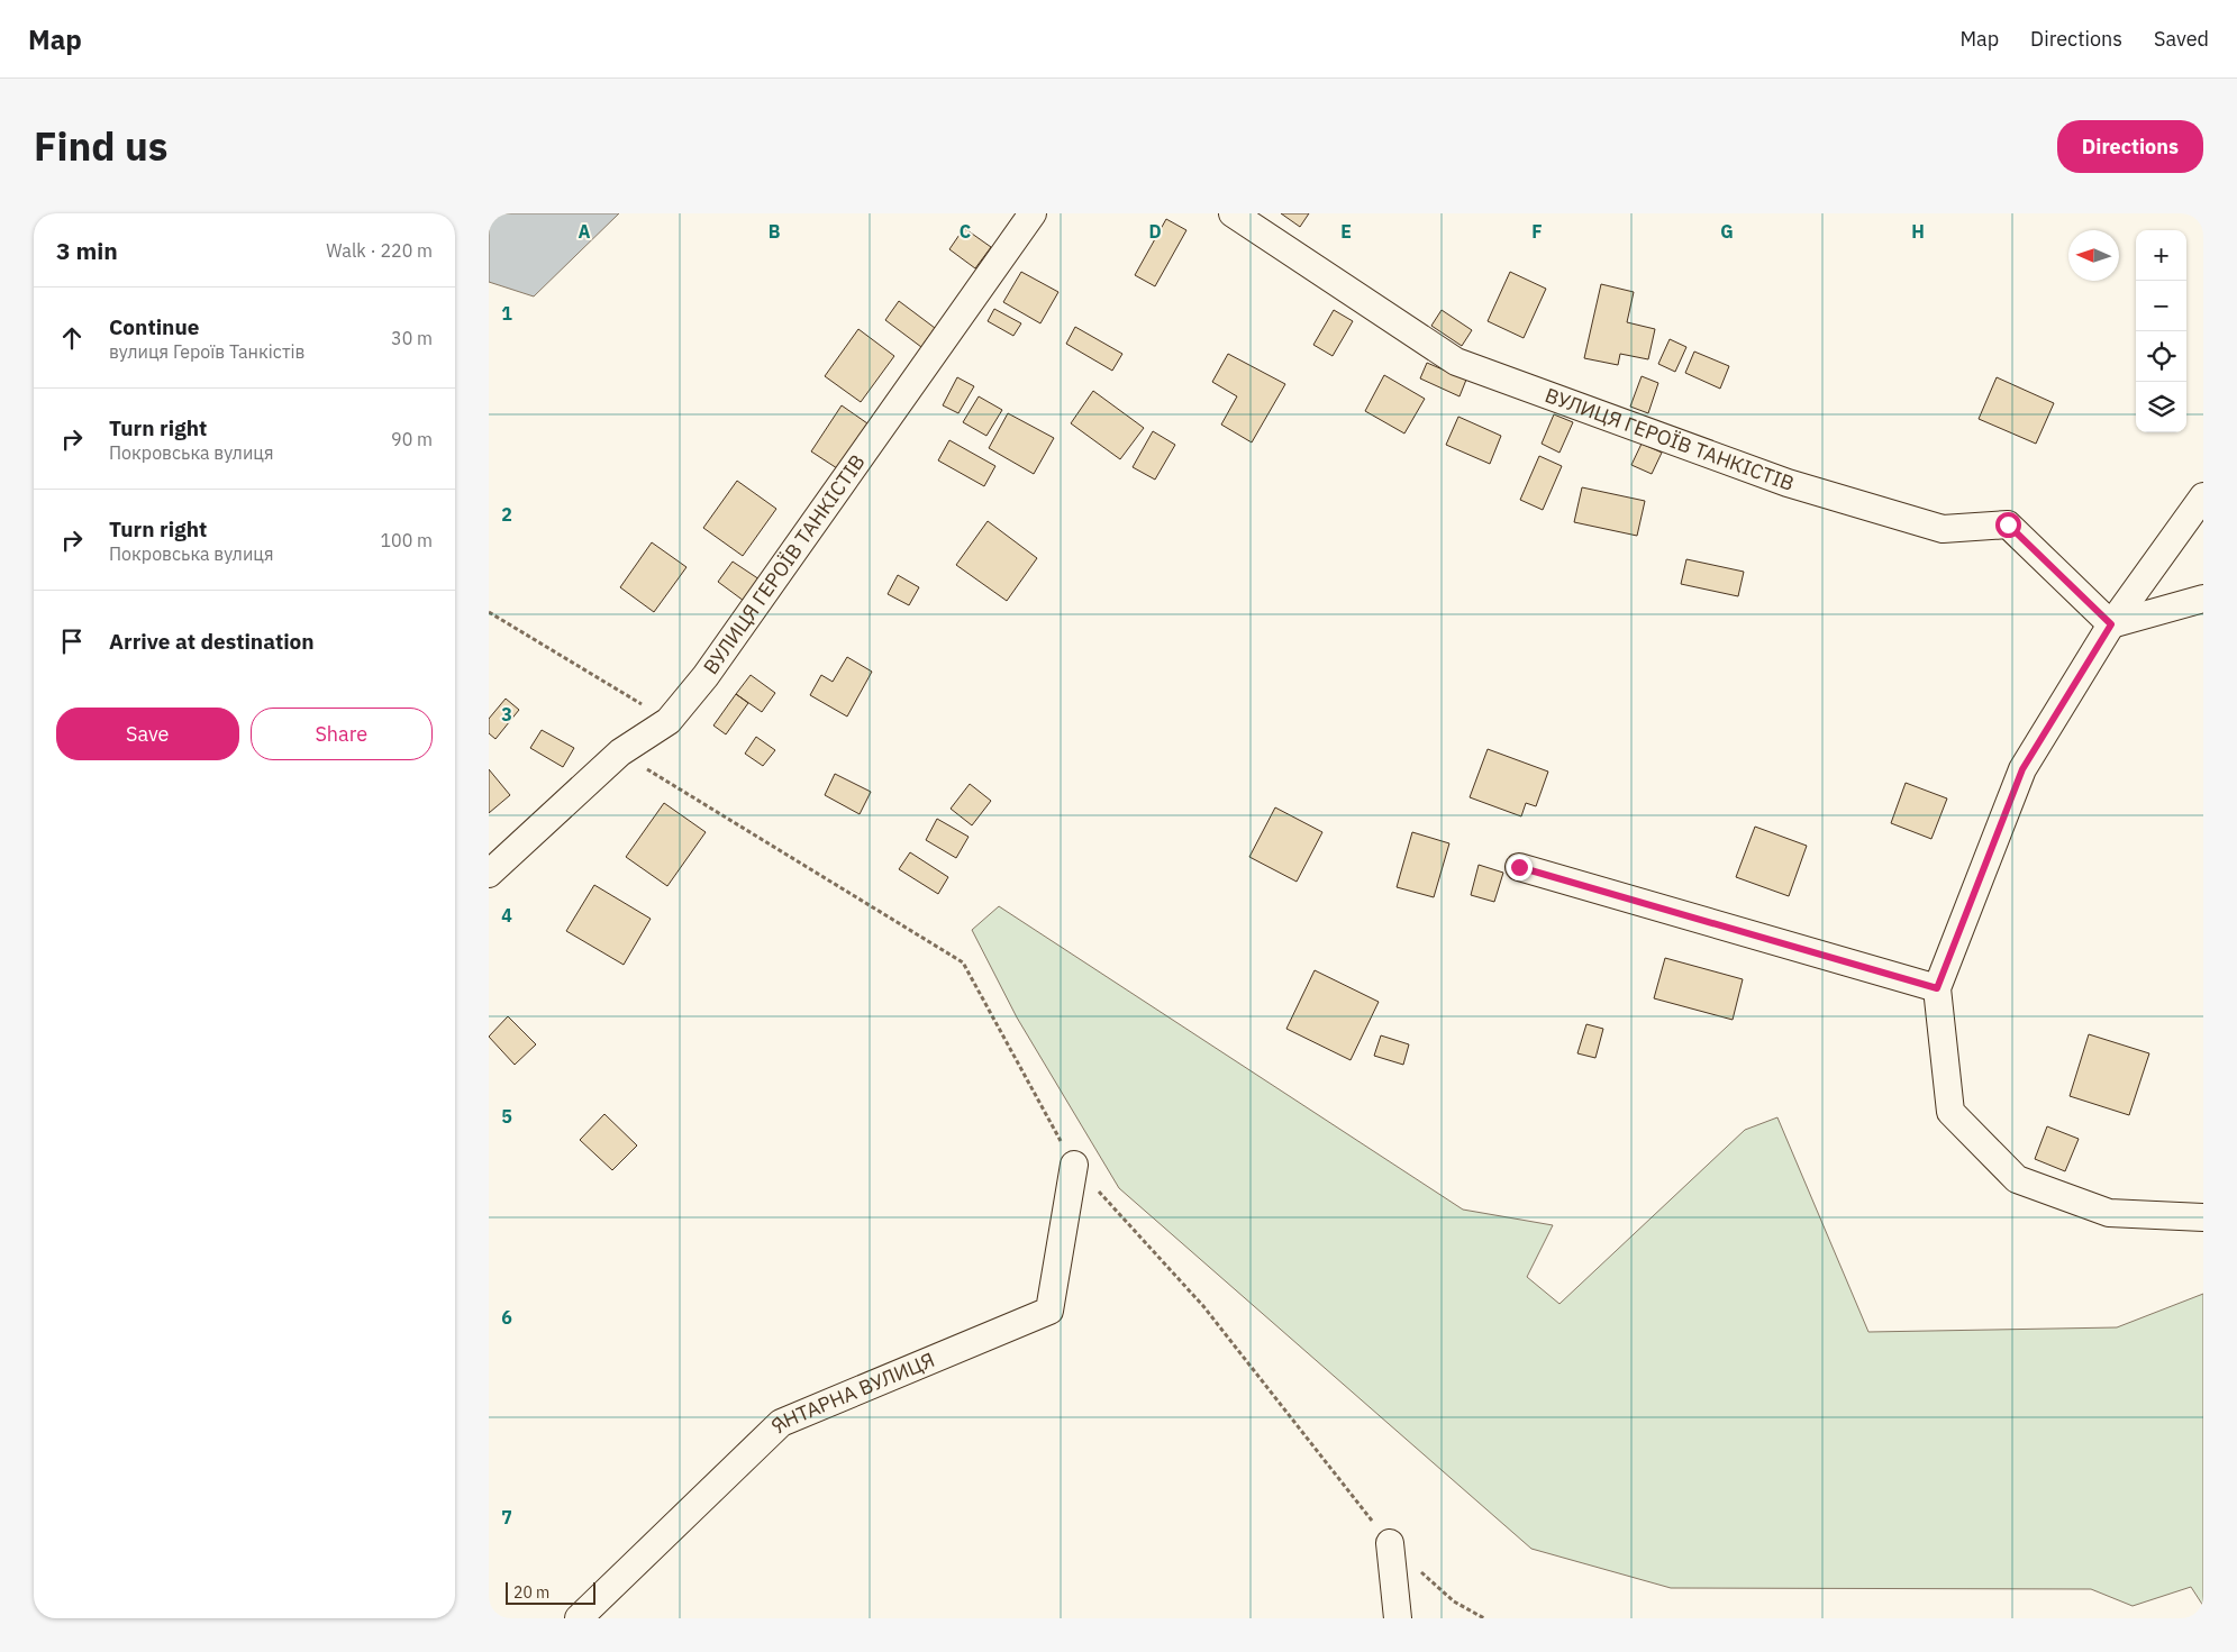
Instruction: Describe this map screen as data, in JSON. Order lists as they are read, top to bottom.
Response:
{
  "streets": {
    "street": ["ВУЛИЦЯ ГЕРОЇВ ТАНКІСТІВ", "ЯНТАРНА ВУЛИЦЯ"]
  },
  "scale_bar": "20 m",
  "north": "left",
  "page": {
    "header": "Map",
    "nav": ["Map", "Directions", "Saved"],
    "title": "Find us",
    "buttons": [
      "Directions",
      ["Save", "Share"]
    ],
    "heading": ["3 min", "Walk · 220 m"],
    "map_buttons": ["+", "−"],
    "list": [
      ["Continue", "вулиця Героїв Танкістів", "30 m"],
      ["Turn right", "Покровська вулиця", "90 m"],
      ["Turn right", "Покровська вулиця", "100 m"],
      "Arrive at destination"
    ],
    "scale": "20 m"
  },
  "grid": {
    "columns": [
      "A",
      "B",
      "C",
      "D",
      "E",
      "F",
      "G",
      "H"
    ],
    "rows": [
      "1",
      "2",
      "3",
      "4",
      "5",
      "6",
      "7"
    ]
  }
}
